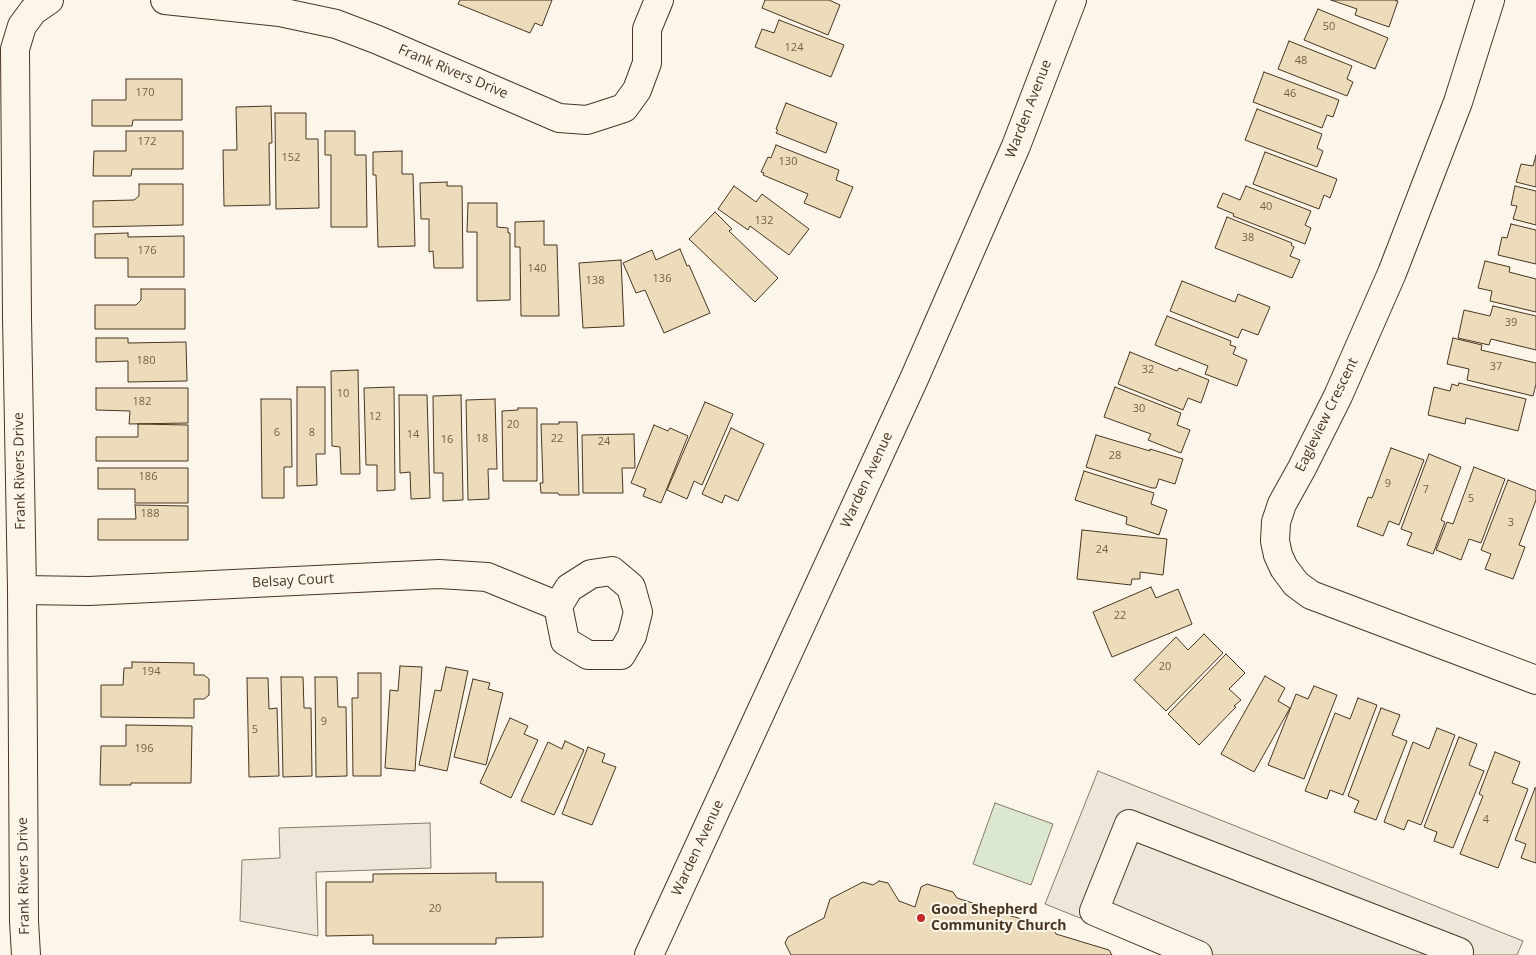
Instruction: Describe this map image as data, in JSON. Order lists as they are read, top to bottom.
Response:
{
  "streets": {
    "street": [
      "Frank Rivers Drive",
      "Warden Avenue",
      "Eagleview Crescent",
      "Belsay Court"
    ]
  },
  "crossings": [
    ["Frank Rivers Drive", "Belsay Court"]
  ],
  "places": ["Good Shepherd Community Church"],
  "house_numbers": [
    "50",
    "124",
    "48",
    "170",
    "46",
    "172",
    "152",
    "130",
    "40",
    "132",
    "38",
    "176",
    "140",
    "136",
    "138",
    "39",
    "180",
    "37",
    "32",
    "10",
    "182",
    "30",
    "12",
    "20",
    "6",
    "8",
    "14",
    "18",
    "22",
    "16",
    "24",
    "28",
    "186",
    "9",
    "7",
    "5",
    "188",
    "3",
    "24",
    "22",
    "20",
    "194",
    "9",
    "5",
    "196",
    "4",
    "20"
  ]
}
